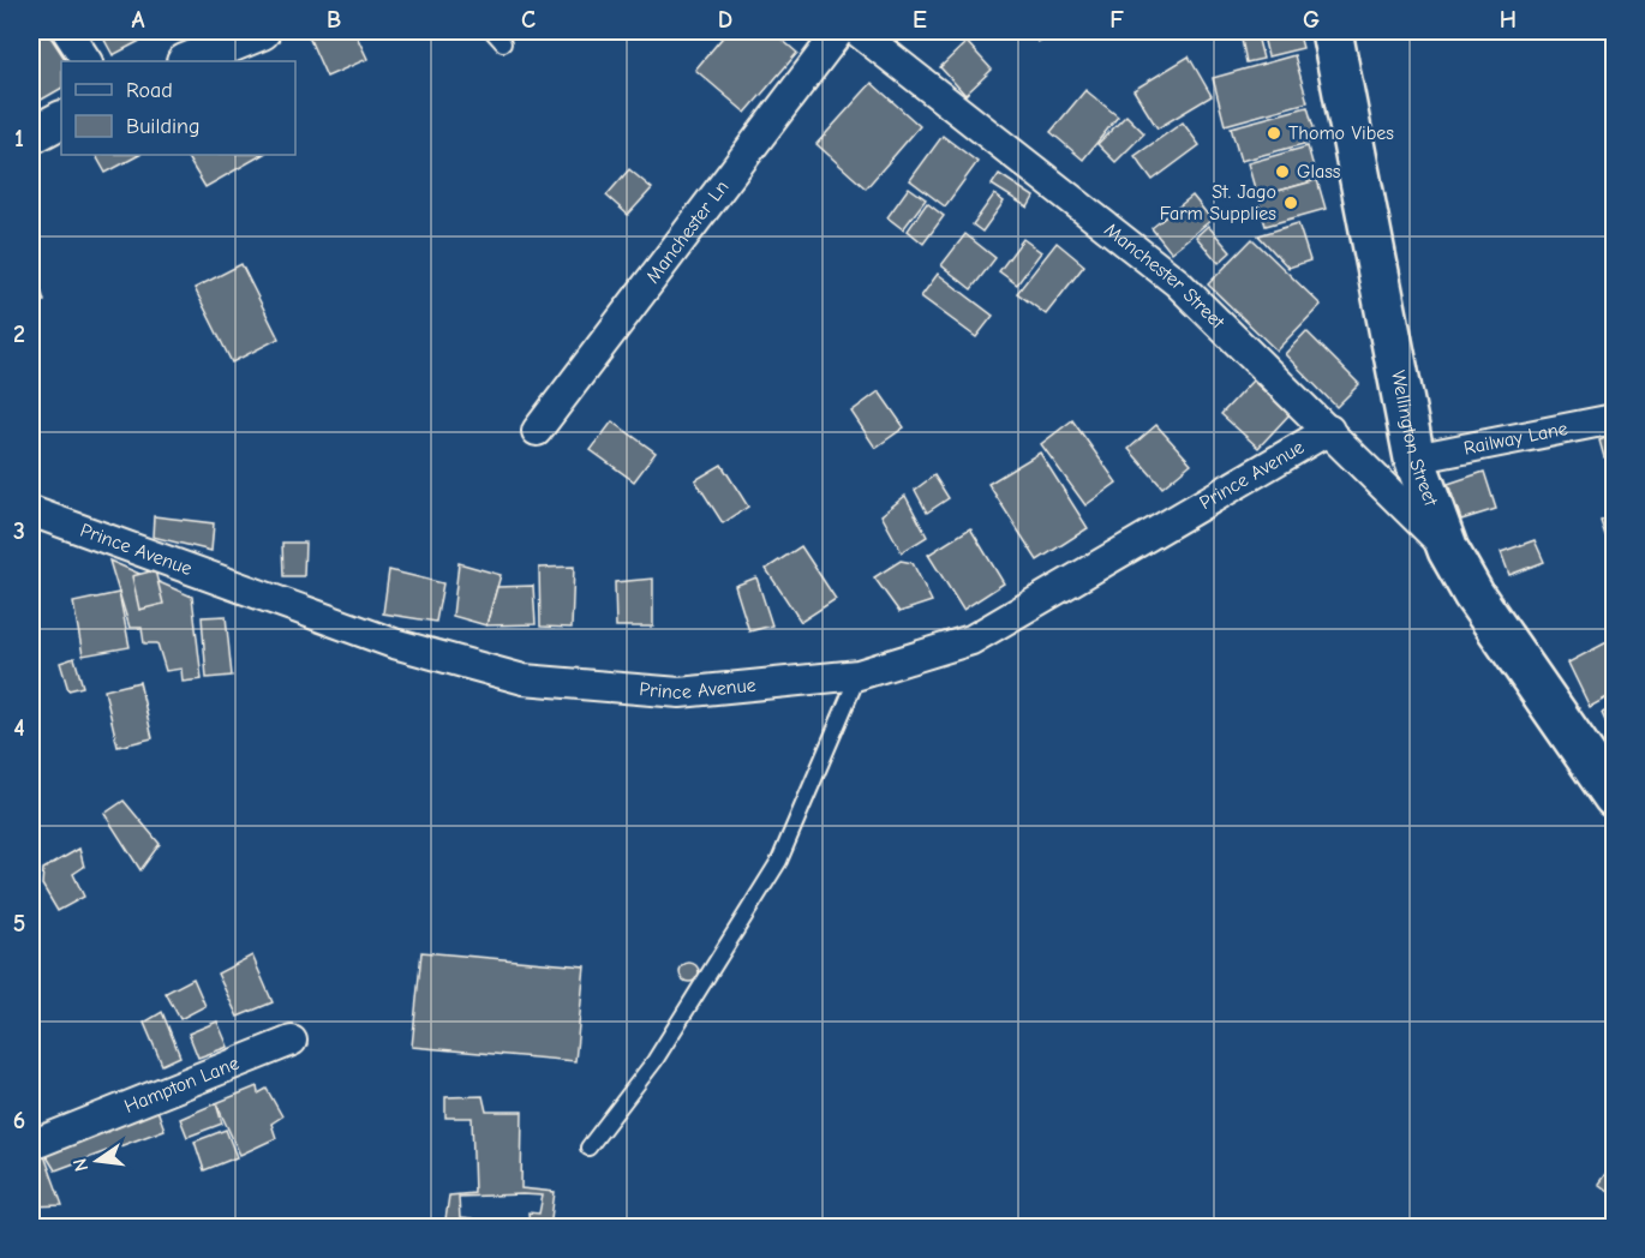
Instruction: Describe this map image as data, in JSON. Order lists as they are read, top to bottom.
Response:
{
  "streets": {
    "main road": ["Wellington Street"],
    "street": [
      "Manchester Ln",
      "Manchester Street",
      "Railway Lane",
      "Prince Avenue",
      "Hampton Lane"
    ]
  },
  "crossings": [
    ["Manchester Street", "Wellington Street"],
    ["Manchester Street", "Prince Avenue"],
    ["Wellington Street", "Railway Lane"]
  ],
  "places": ["Thomo Vibes", "Glass", "St. Jago Farm Supplies"],
  "legend": ["Road", "Building"],
  "north": "left",
  "grid": {
    "columns": [
      "A",
      "B",
      "C",
      "D",
      "E",
      "F",
      "G",
      "H"
    ],
    "rows": [
      "1",
      "2",
      "3",
      "4",
      "5",
      "6"
    ]
  }
}
